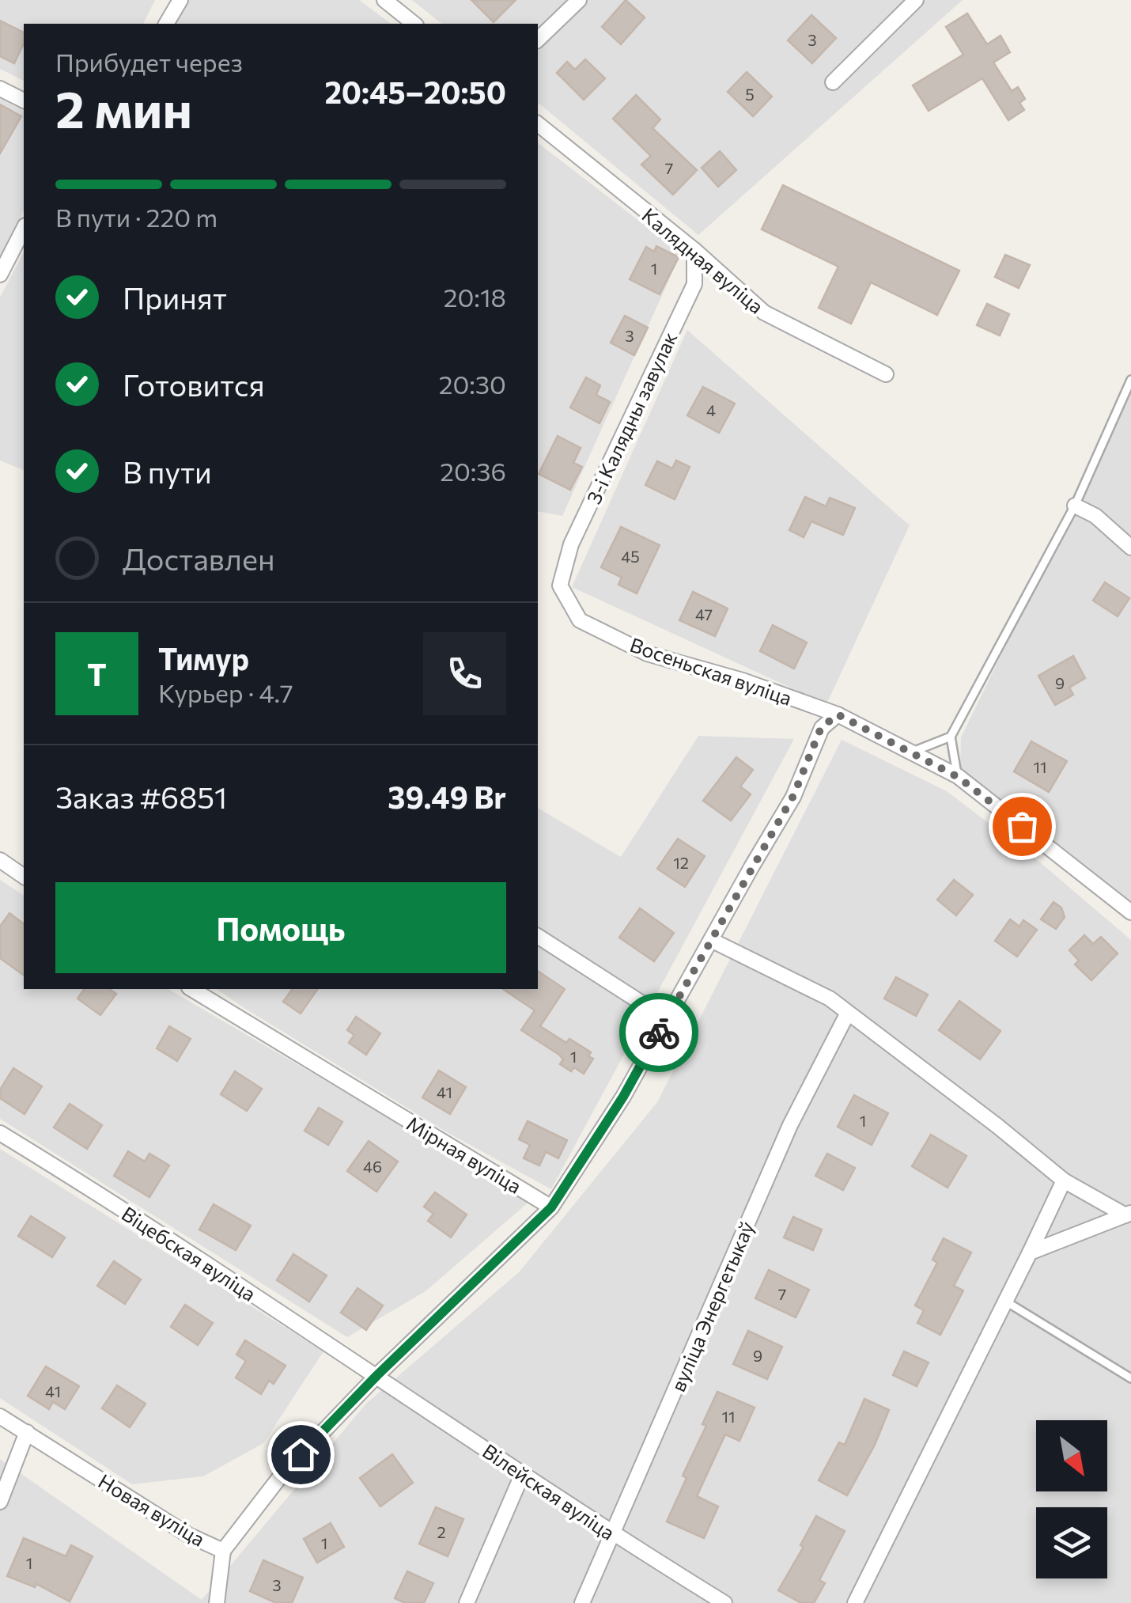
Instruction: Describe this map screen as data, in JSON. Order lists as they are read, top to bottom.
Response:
{
  "streets": {
    "street": [
      "Калядная вуліца",
      "3-і Калядны завулак",
      "Восеньская вуліца",
      "Мірная вуліца",
      "Віцебская вуліца",
      "вуліца Энергетыкаў",
      "Вілейская вуліца",
      "Новая вуліца"
    ]
  },
  "crossings": [
    ["Калядная вуліца", "3-і Калядны завулак"],
    ["3-і Калядны завулак", "Восеньская вуліца"],
    ["Мірная вуліца", "Новая вуліца"],
    ["Віцебская вуліца", "Вілейская вуліца"],
    ["Віцебская вуліца", "Новая вуліца"],
    ["вуліца Энергетыкаў", "Вілейская вуліца"],
    ["Вілейская вуліца", "Новая вуліца"]
  ],
  "house_numbers": [
    "3",
    "5",
    "7",
    "1",
    "3",
    "4",
    "45",
    "47",
    "9",
    "11",
    "12",
    "1",
    "41",
    "1",
    "46",
    "7",
    "9",
    "41",
    "11",
    "2",
    "1",
    "1",
    "3"
  ],
  "north": "bottom right",
  "page": {
    "heading": ["2 мин", "Прибудет через", "20:45–20:50"],
    "panel": [
      "Тимур",
      "Курьер · 4.7",
      "Заказ #6851",
      "39.49 Br"
    ],
    "bar": "В пути · 220 m",
    "list": [
      ["Принят", "20:18"],
      ["Готовится", "20:30"],
      ["В пути", "20:36"],
      "Доставлен"
    ],
    "round": "Т",
    "buttons": "Помощь"
  }
}
